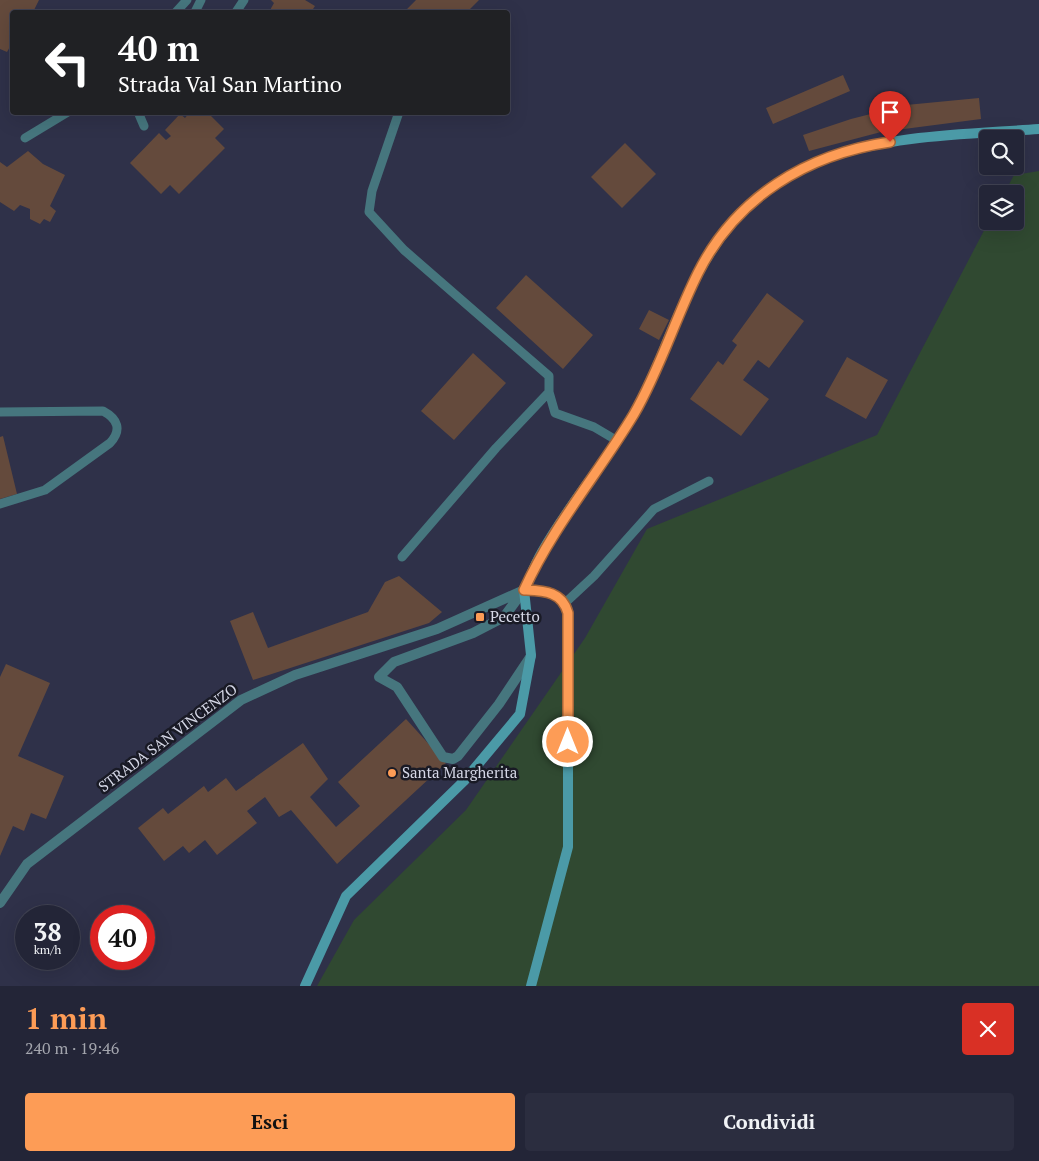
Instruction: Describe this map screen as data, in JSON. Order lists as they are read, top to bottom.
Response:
{
  "streets": {
    "street": ["STRADA SAN VINCENZO"]
  },
  "places": {
    "transit": ["Pecetto"],
    "other": ["Santa Margherita"]
  },
  "page": {
    "turn": ["40 m", "Strada Val San Martino"],
    "speed": "38 km/h",
    "limit": "40",
    "heading": ["1 min", "240 m · 19:46"],
    "buttons": ["Esci", "Condividi"]
  }
}
